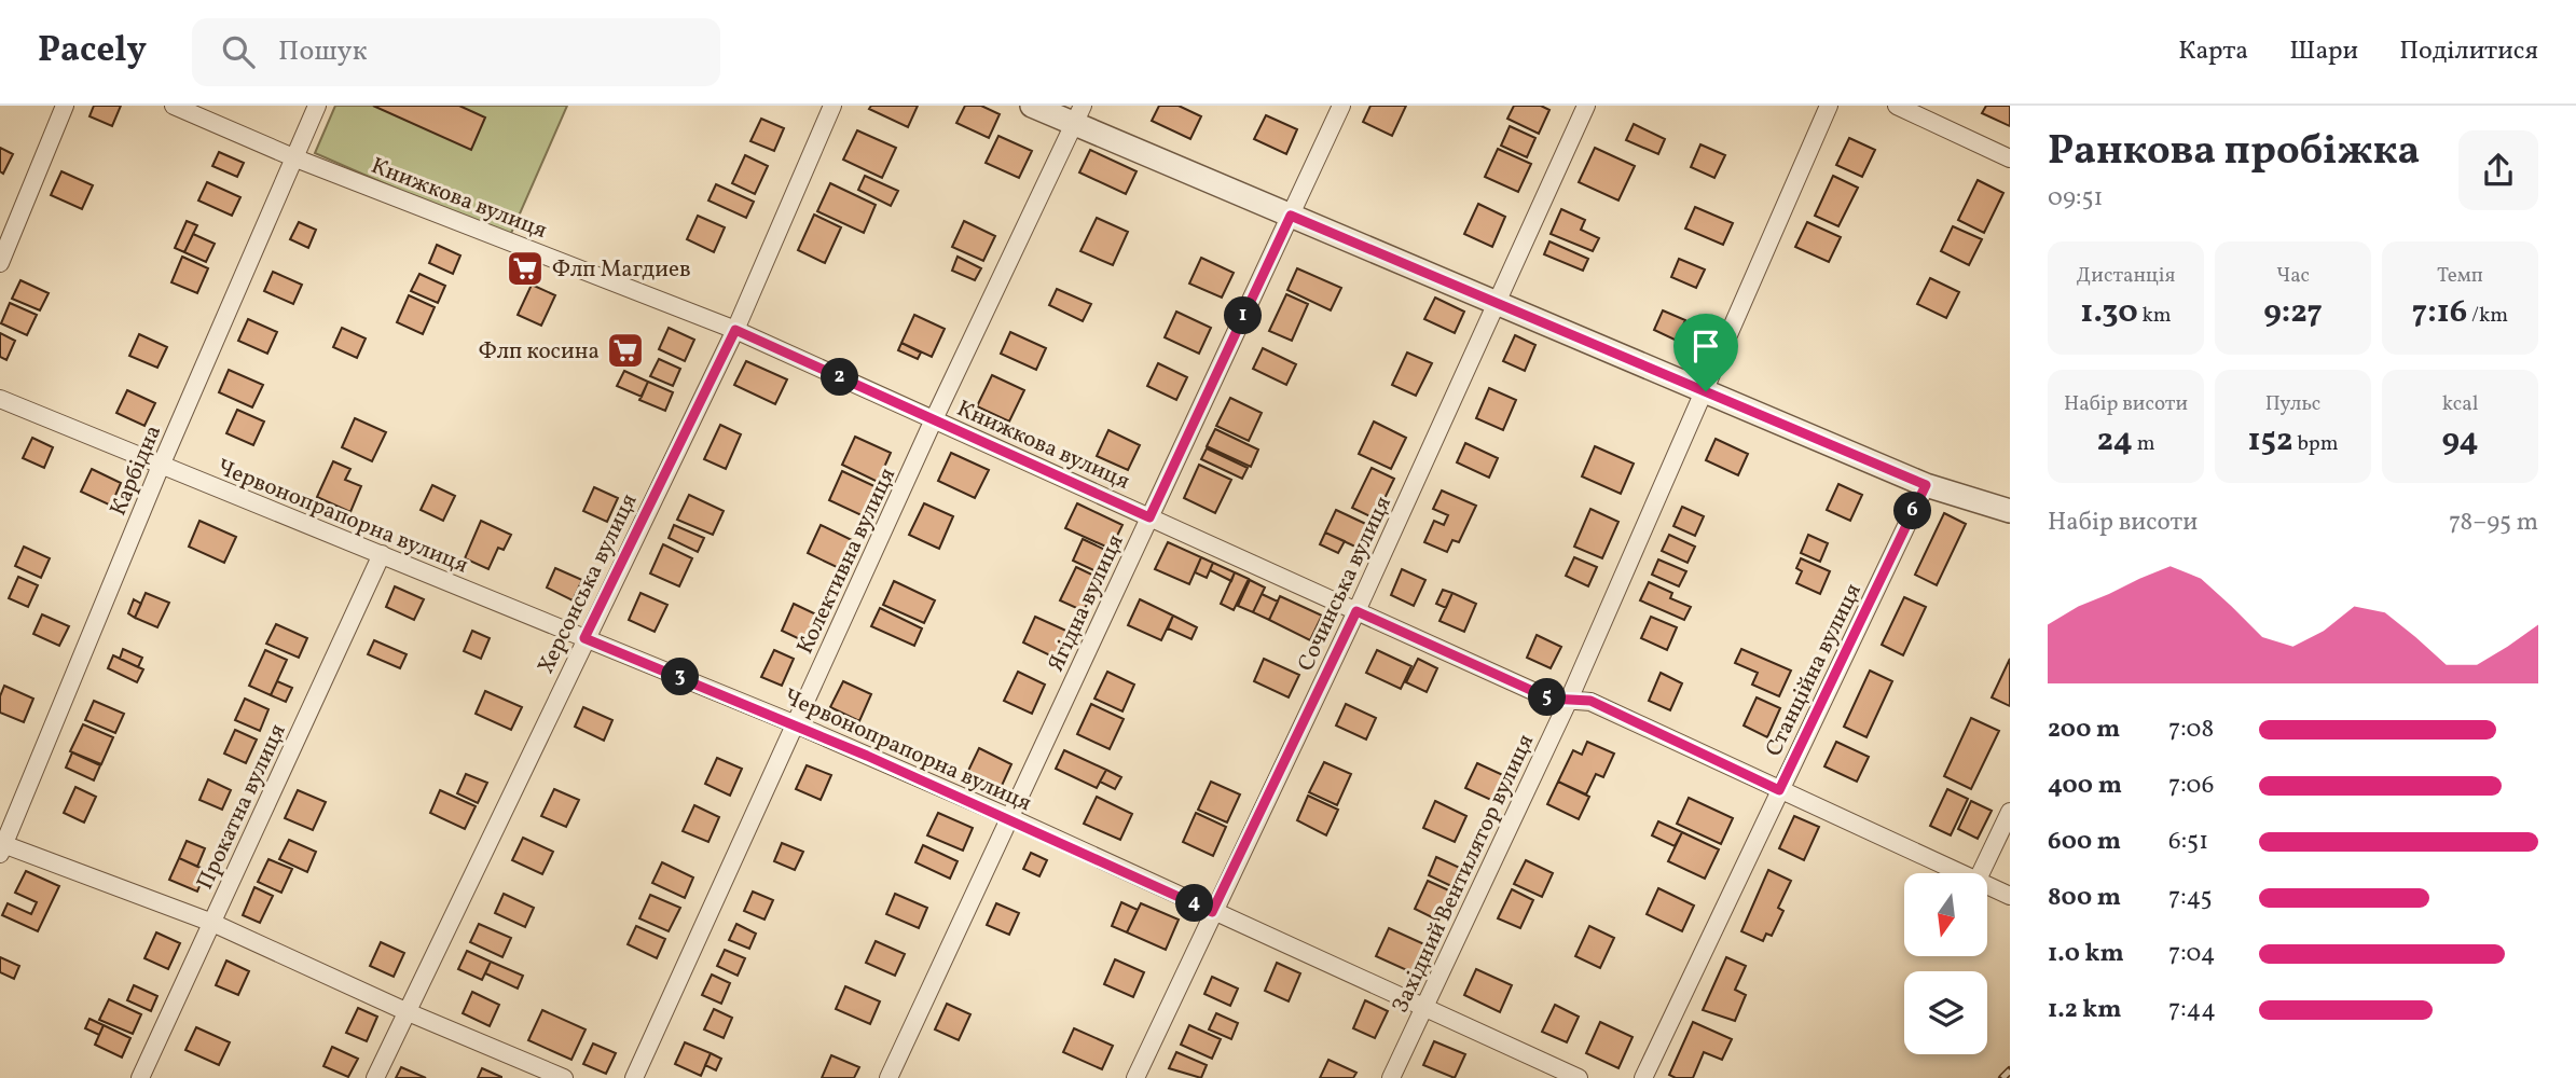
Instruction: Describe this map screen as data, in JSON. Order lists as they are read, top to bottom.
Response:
{
  "streets": {
    "street": [
      "Книжкова вулиця",
      "Карбідна",
      "Червонопрапорна вулиця",
      "Колективна вулиця",
      "Херсонська вулиця",
      "Сочинська вулиця",
      "Ягідна вулиця",
      "Станційна вулиця",
      "Прокатна вулиця",
      "Західний Вентилятор вулиця"
    ]
  },
  "crossings": [
    ["Книжкова вулиця", "Карбідна"],
    ["Книжкова вулиця", "Колективна вулиця"],
    ["Книжкова вулиця", "Херсонська вулиця"],
    ["Книжкова вулиця", "Сочинська вулиця"],
    ["Книжкова вулиця", "Ягідна вулиця"],
    ["Книжкова вулиця", "Станційна вулиця"],
    ["Книжкова вулиця", "Західний Вентилятор вулиця"],
    ["Карбідна", "Червонопрапорна вулиця"],
    ["Червонопрапорна вулиця", "Колективна вулиця"],
    ["Червонопрапорна вулиця", "Херсонська вулиця"],
    ["Червонопрапорна вулиця", "Сочинська вулиця"],
    ["Червонопрапорна вулиця", "Ягідна вулиця"],
    ["Червонопрапорна вулиця", "Прокатна вулиця"],
    ["Червонопрапорна вулиця", "Західний Вентилятор вулиця"]
  ],
  "places": {
    "supermarket": ["Флп Магдиев", "Флп косина"]
  },
  "north": "bottom",
  "page": {
    "header": "Pacely",
    "search": "Пошук",
    "nav": ["Карта", "Шари", "Поділитися"],
    "heading": ["Ранкова пробіжка", "09:51"],
    "stats": [
      ["Дистанція", "1.30 km"],
      ["Час", "9:27"],
      ["Темп", "7:16 /km"],
      ["Набір висоти", "24 m"],
      ["Пульс", "152 bpm"],
      ["kcal", "94"]
    ],
    "pins": [
      "1",
      "2",
      "6",
      "3",
      "5",
      "4"
    ],
    "chart": ["Набір висоти", "78–95 m"],
    "list": [
      {
        "name": "200 m",
        "note": "7:08"
      },
      {
        "name": "400 m",
        "note": "7:06"
      },
      {
        "name": "600 m",
        "note": "6:51"
      },
      {
        "name": "800 m",
        "note": "7:45"
      },
      {
        "name": "1.0 km",
        "note": "7:04"
      },
      {
        "name": "1.2 km",
        "note": "7:44"
      }
    ]
  }
}
